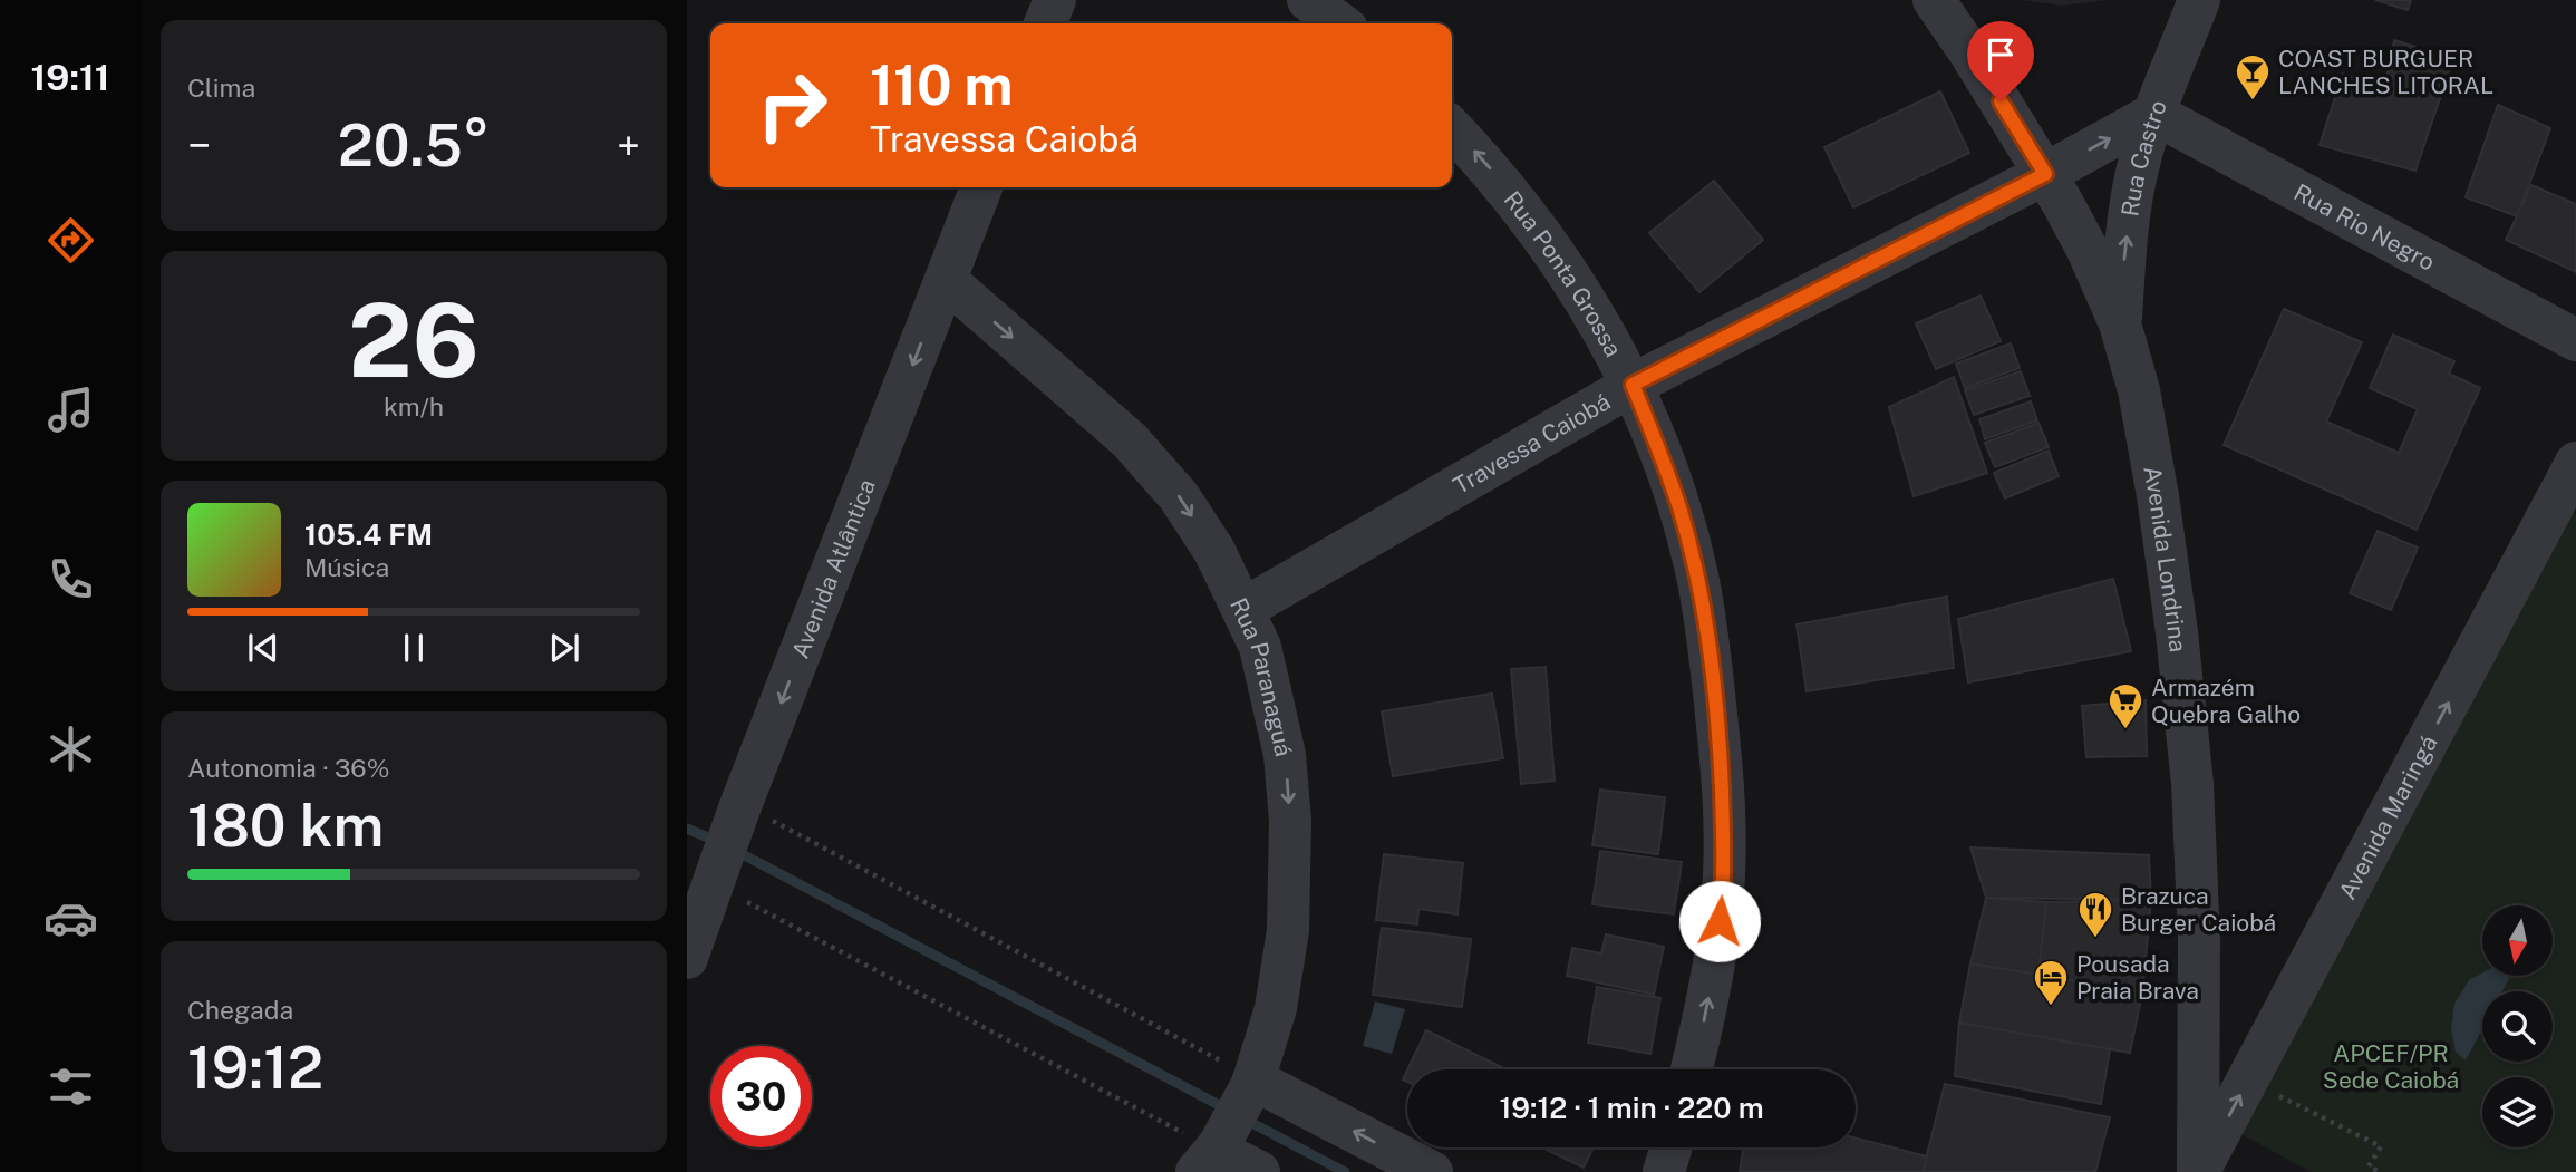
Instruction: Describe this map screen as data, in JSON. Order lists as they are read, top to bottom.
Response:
{
  "streets": {
    "street": [
      "Rua Castro",
      "Rua Rio Negro",
      "Rua Ponta Grossa",
      "Travessa Caiobá",
      "Avenida Londrina",
      "Avenida Atlântica",
      "Rua Paranaguá",
      "Avenida Maringá"
    ]
  },
  "crossings": [
    ["Rua Castro", "Rua Rio Negro"],
    ["Rua Castro", "Travessa Caiobá"],
    ["Rua Castro", "Avenida Londrina"],
    ["Rua Rio Negro", "Travessa Caiobá"],
    ["Rua Ponta Grossa", "Travessa Caiobá"],
    ["Travessa Caiobá", "Avenida Londrina"],
    ["Travessa Caiobá", "Rua Paranaguá"],
    ["Avenida Londrina", "Avenida Maringá"],
    ["Avenida Atlântica", "Rua Paranaguá"]
  ],
  "one_way": [
    "Rua Castro",
    "Rua Ponta Grossa",
    "Avenida Atlântica",
    "Rua Paranaguá",
    "Avenida Maringá"
  ],
  "parks": ["APCEF/PR Sede Caiobá"],
  "places": {
    "bar": ["COAST BURGUER LANCHES LITORAL"],
    "supermarket": ["Armazém Quebra Galho"],
    "restaurant": ["Brazuca Burger Caiobá"],
    "hotel": ["Pousada Praia Brava"]
  },
  "north": "bottom",
  "page": {
    "tabs": "19:11",
    "tile": [
      "Clima",
      ["26", "km/h"],
      ["Autonomia · 36%", "180 km"],
      ["Chegada", "19:12"]
    ],
    "turn": ["110 m", "Travessa Caiobá"],
    "heat": ["−", "20.5°", "+"],
    "song": ["105.4 FM", "Música"],
    "limit": "30",
    "trip": "19:12 · 1 min · 220 m"
  }
}
